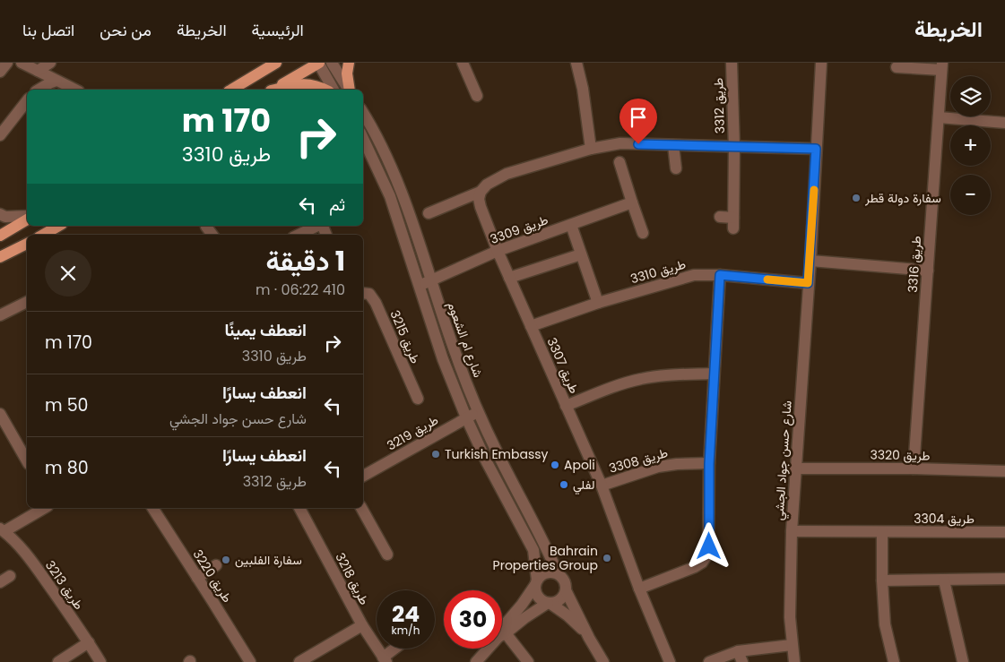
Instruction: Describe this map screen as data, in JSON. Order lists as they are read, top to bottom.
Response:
{
  "streets": {
    "street": [
      "طريق 3312",
      "طريق 3309",
      "طريق 3316",
      "طريق 3310",
      "طريق 3215",
      "شارع ام الشعوم",
      "طريق 3307",
      "طريق 3219",
      "طريق 3320",
      "طريق 3308",
      "شارع حسن جواد الجشي",
      "طريق 3304",
      "طريق 3220",
      "طريق 3218",
      "طريق 3213"
    ]
  },
  "crossings": [
    ["طريق 3312", "شارع حسن جواد الجشي"],
    ["طريق 3309", "شارع ام الشعوم"],
    ["طريق 3309", "طريق 3307"],
    ["طريق 3316", "طريق 3320"],
    ["طريق 3310", "طريق 3307"],
    ["طريق 3310", "شارع حسن جواد الجشي"],
    ["شارع ام الشعوم", "طريق 3219"],
    ["طريق 3307", "طريق 3308"],
    ["طريق 3320", "شارع حسن جواد الجشي"],
    ["شارع حسن جواد الجشي", "طريق 3304"]
  ],
  "places": [
    "سفارة دولة قطر",
    "Turkish Embassy",
    "Apoli",
    "لفلي",
    "Bahrain Properties Group",
    "سفارة الفلبين"
  ],
  "page": {
    "header": "الخريطة",
    "nav": [
      "الرئيسية",
      "الخريطة",
      "من نحن",
      "اتصل بنا"
    ],
    "map_buttons": ["+", "−"],
    "turn": ["170 m", "طريق 3310"],
    "then": "ثم",
    "heading": ["1 دقيقة", "410 m · 06:22"],
    "list": [
      {
        "name": "انعطف يمينًا",
        "note": "طريق 3310",
        "value": "170 m"
      },
      {
        "name": "انعطف يسارًا",
        "note": "شارع حسن جواد الجشي",
        "value": "50 m"
      },
      {
        "name": "انعطف يسارًا",
        "note": "طريق 3312",
        "value": "80 m"
      }
    ],
    "speed": "24 km/h",
    "limit": "30"
  }
}
